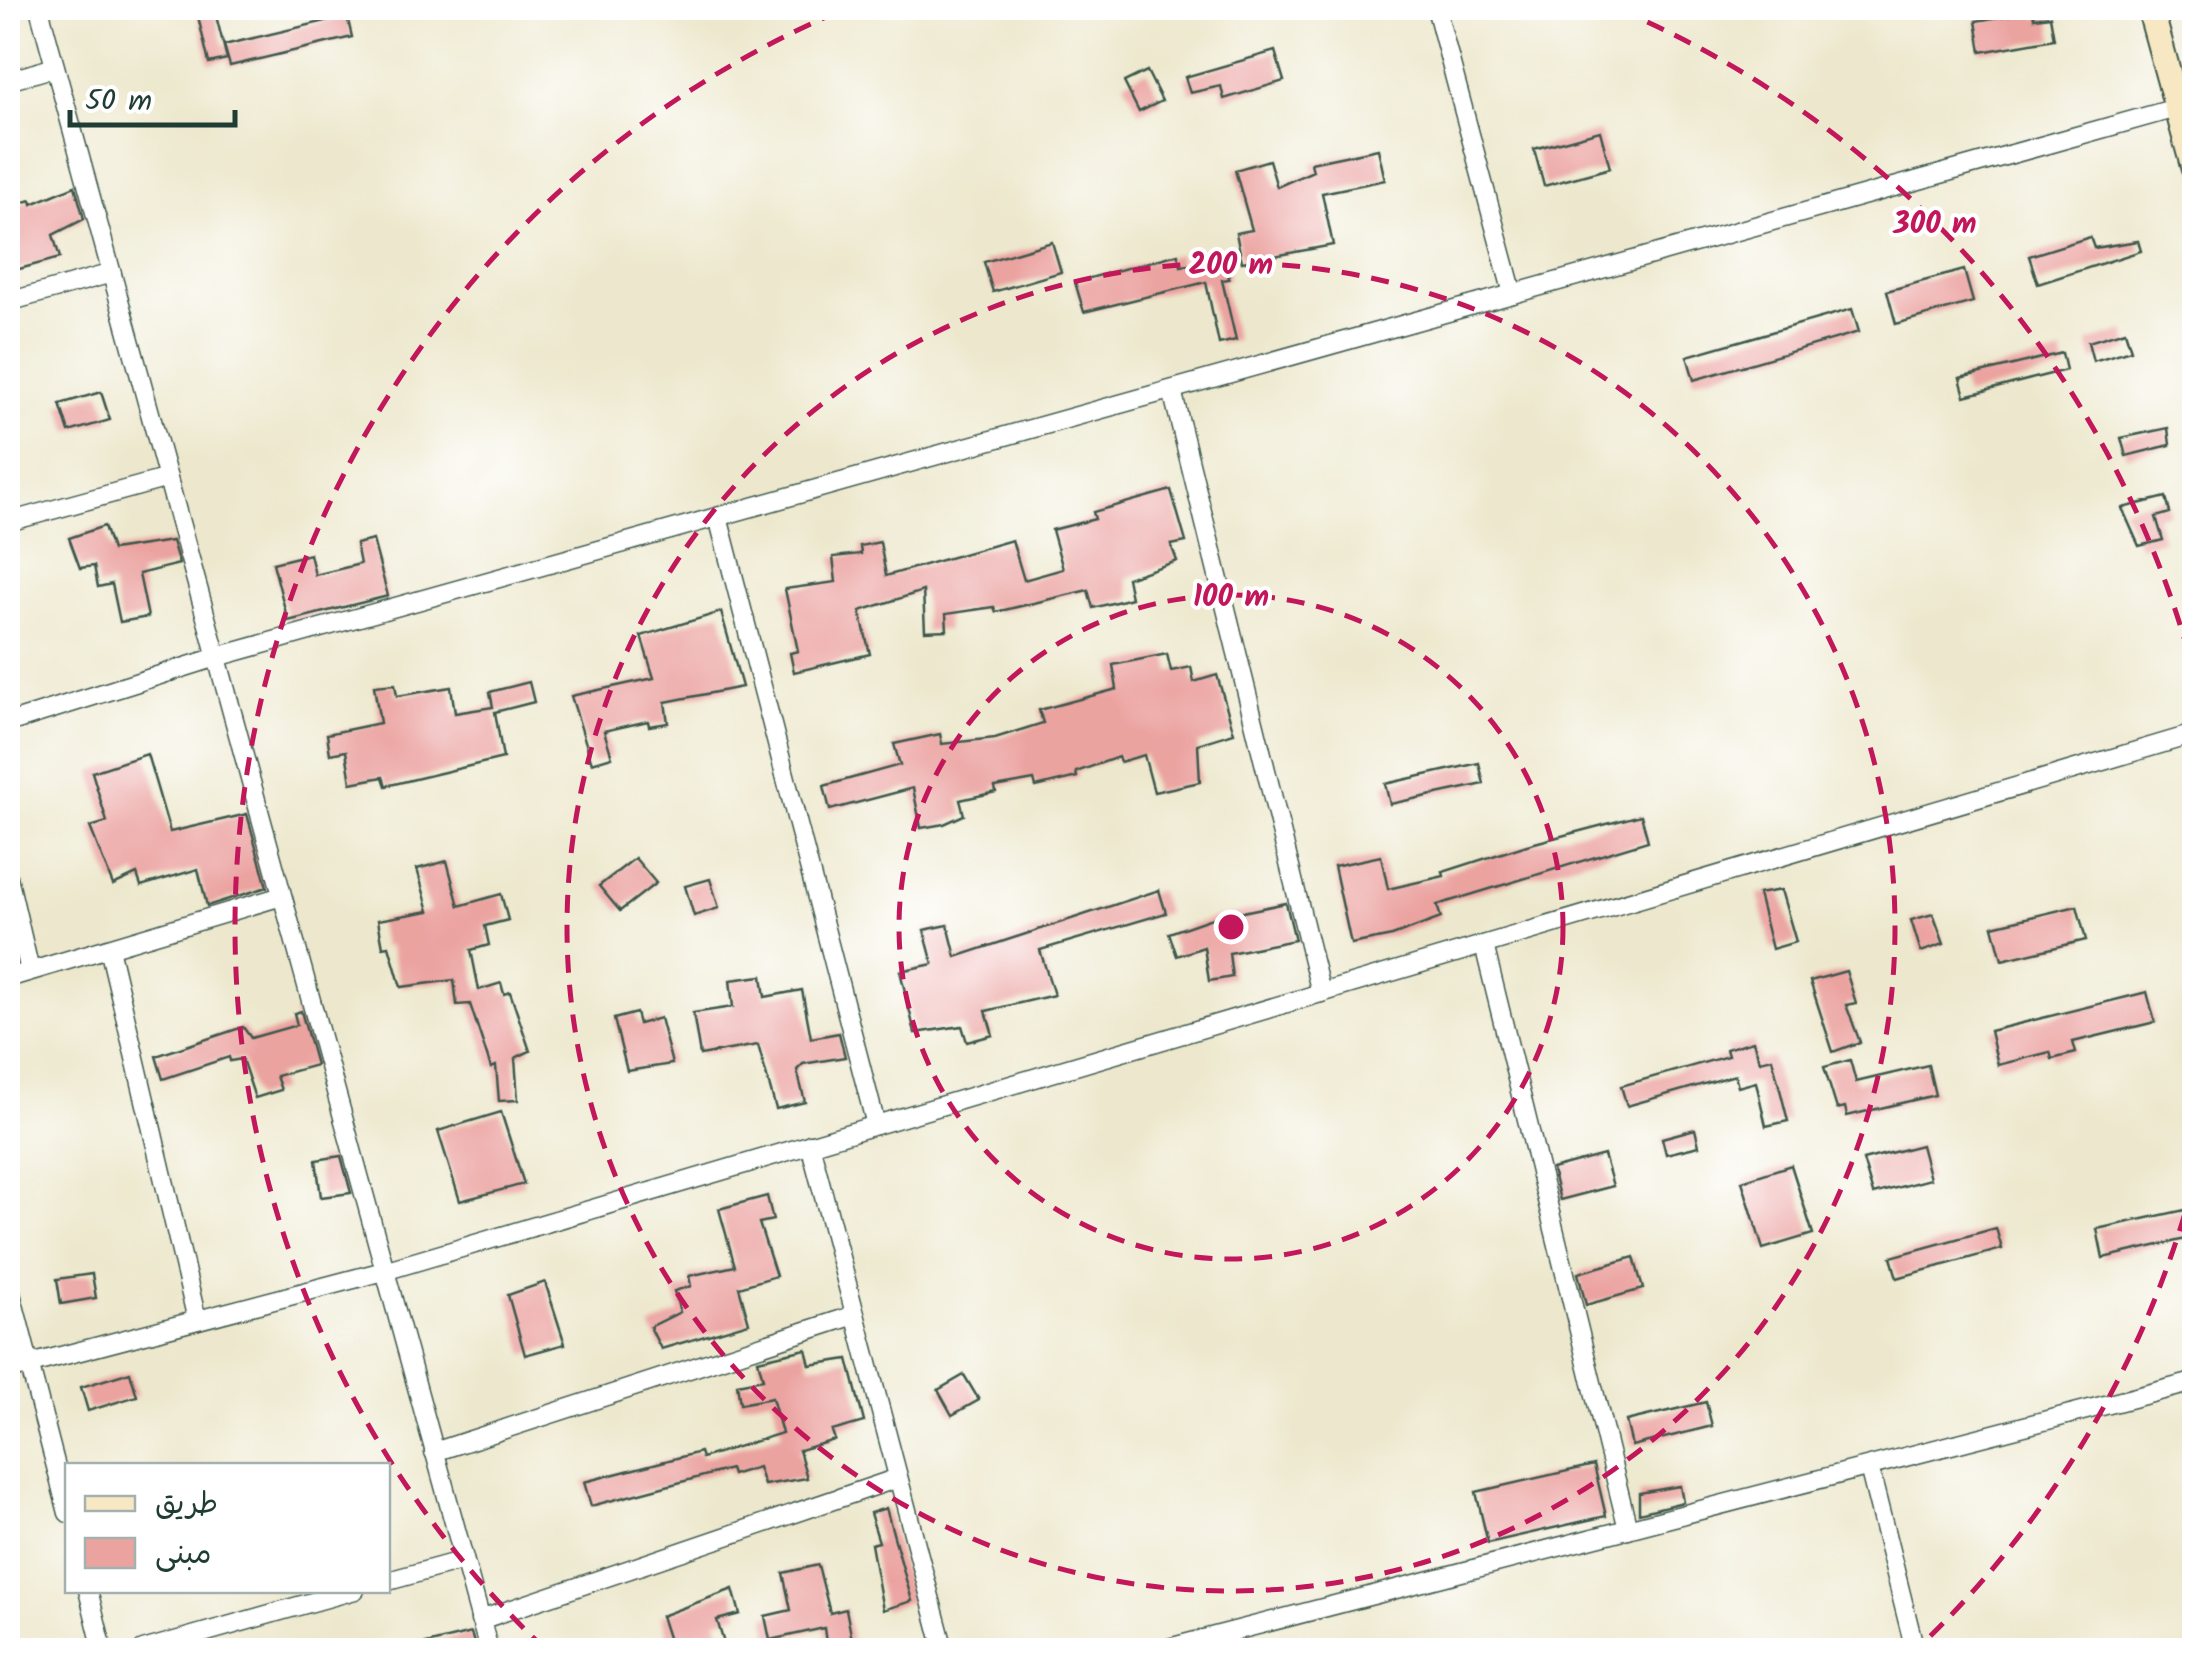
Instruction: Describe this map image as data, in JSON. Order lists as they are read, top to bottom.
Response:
{
  "legend": ["طريق", "مبنى"],
  "scale_bar": "50 m",
  "rings": ["300 m", "200 m", "100 m"]
}
